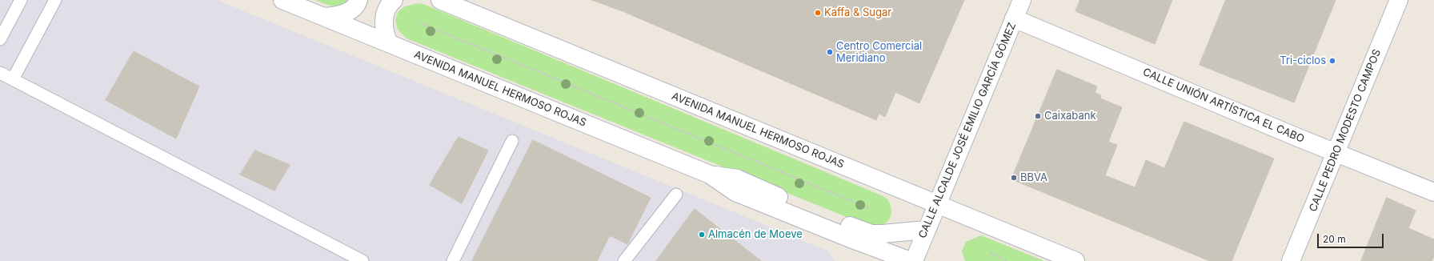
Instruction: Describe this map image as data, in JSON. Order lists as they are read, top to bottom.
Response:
{
  "streets": {
    "street": [
      "AVENIDA MANUEL HERMOSO ROJAS",
      "CALLE UNIÓN ARTÍSTICA EL CABO",
      "CALLE ALCALDE JOSÉ EMILIO GARCÍA GÓMEZ",
      "CALLE PEDRO MODESTO CAMPOS"
    ]
  },
  "crossings": [
    ["AVENIDA MANUEL HERMOSO ROJAS", "CALLE ALCALDE JOSÉ EMILIO GARCÍA GÓMEZ"],
    ["CALLE UNIÓN ARTÍSTICA EL CABO", "CALLE ALCALDE JOSÉ EMILIO GARCÍA GÓMEZ"],
    ["CALLE UNIÓN ARTÍSTICA EL CABO", "CALLE PEDRO MODESTO CAMPOS"]
  ],
  "places": [
    "Kaffa & Sugar",
    "Centro Comercial Meridiano",
    "Tri-ciclos",
    "Caixabank",
    "BBVA",
    "Almacén de Moeve"
  ],
  "scale_bar": "20 m"
}
